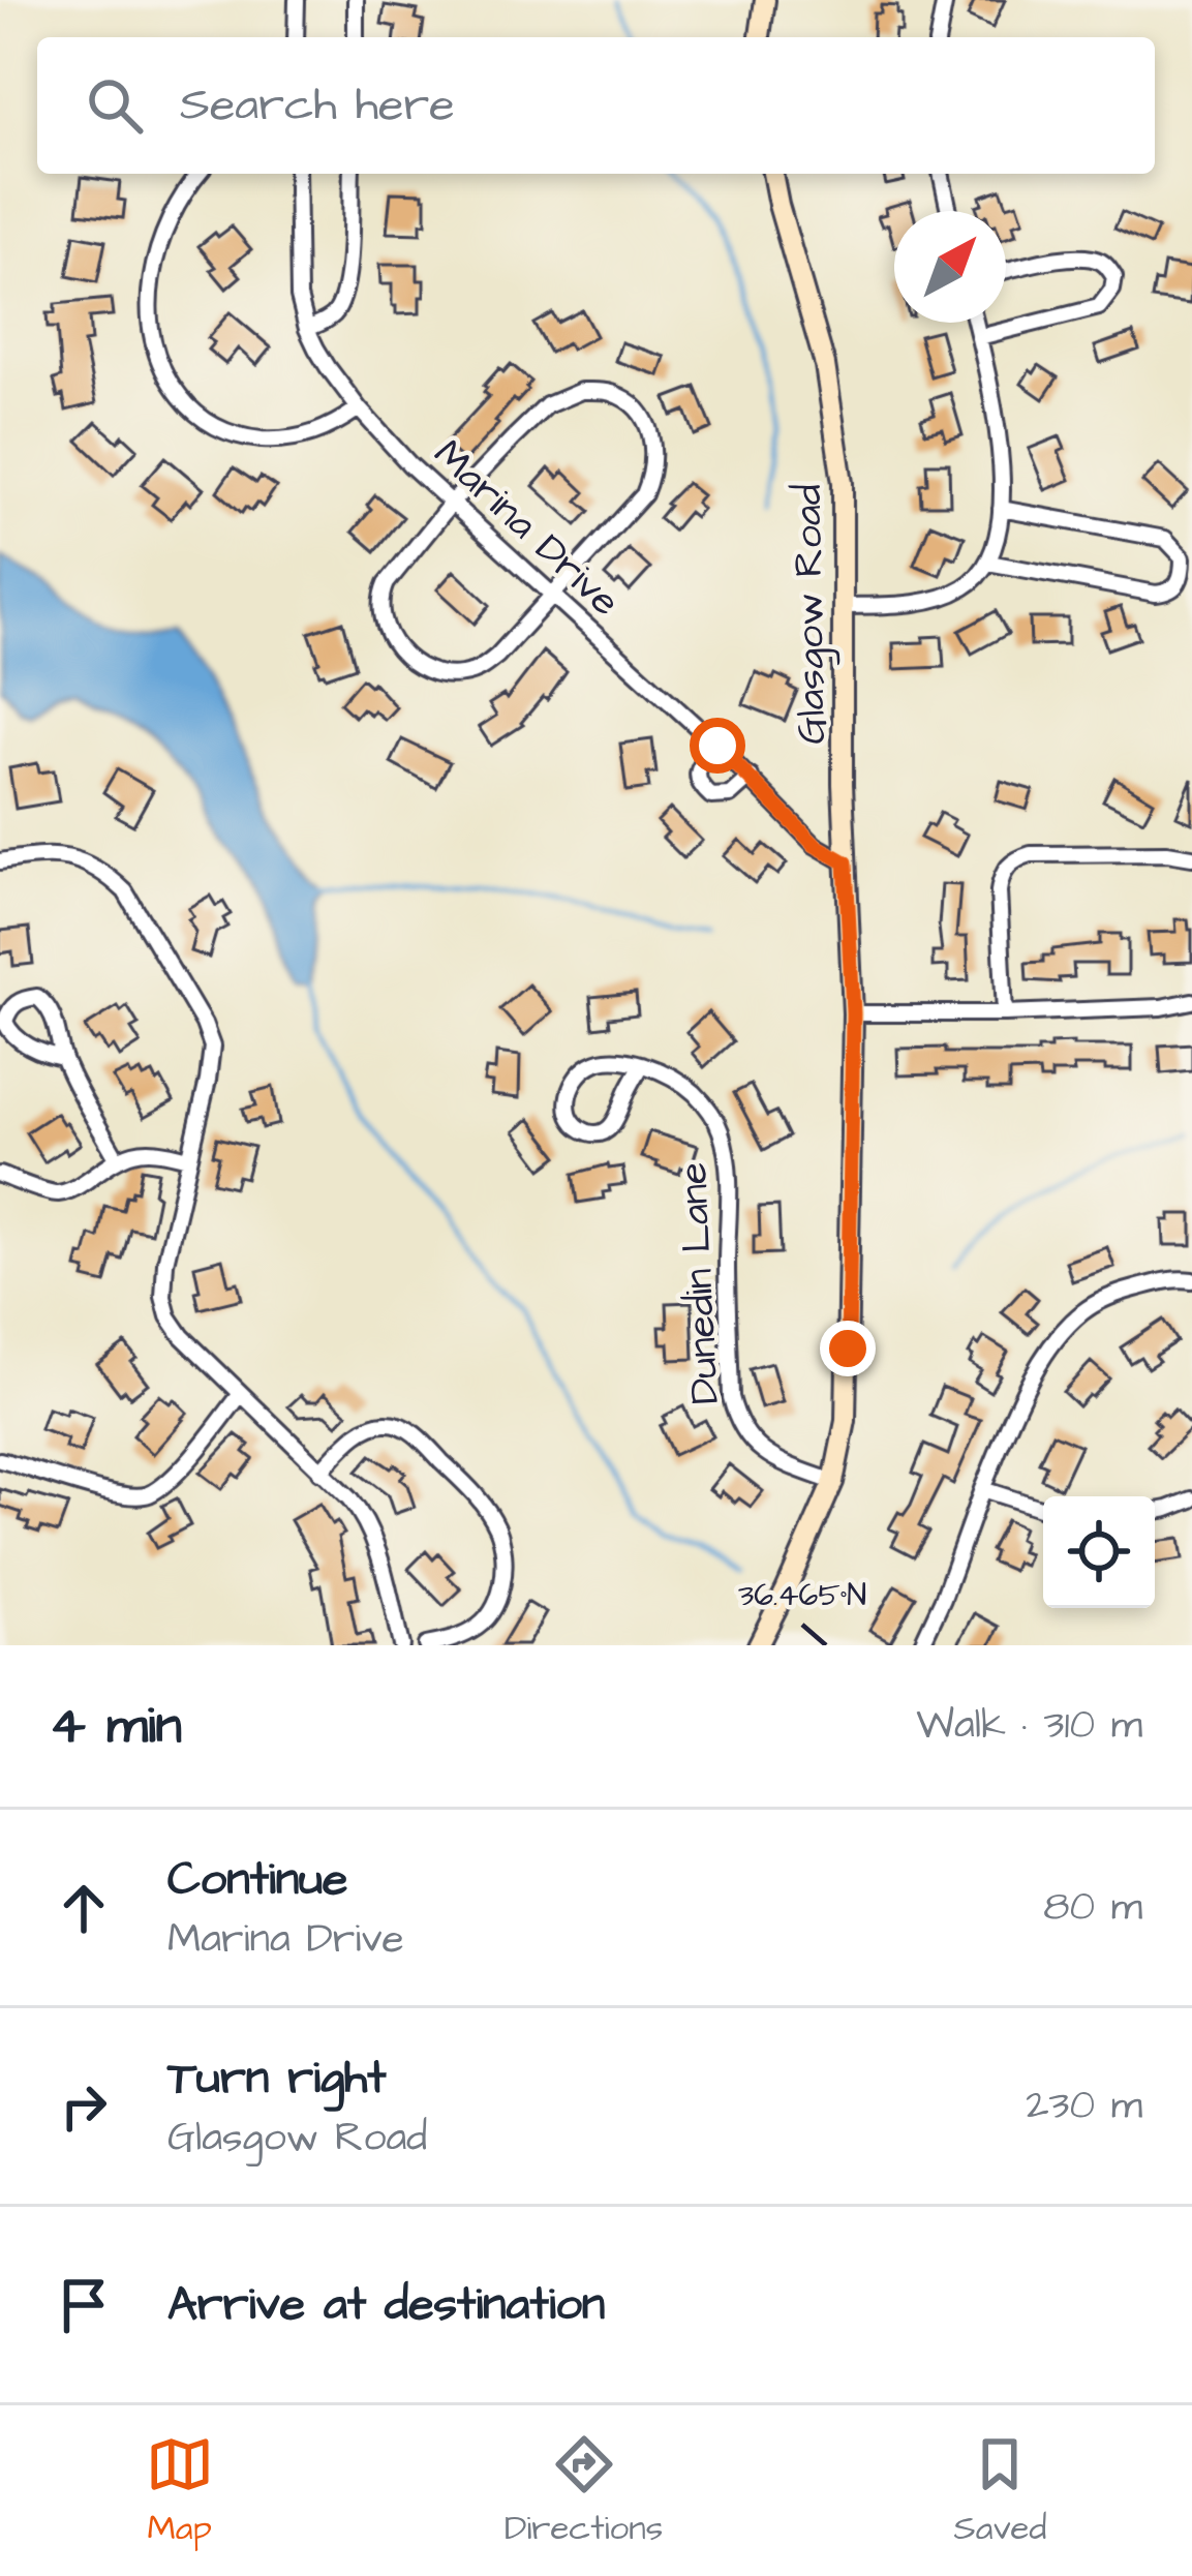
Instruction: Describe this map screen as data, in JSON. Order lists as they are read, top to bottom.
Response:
{
  "streets": {
    "street": ["Marina Drive", "Glasgow Road", "Dunedin Lane"]
  },
  "crossings": [
    ["Marina Drive", "Glasgow Road"],
    ["Glasgow Road", "Dunedin Lane"]
  ],
  "north": "top right",
  "page": {
    "search": "Search here",
    "heading": ["4 min", "Walk · 310 m"],
    "list": [
      ["Continue", "Marina Drive", "80 m"],
      ["Turn right", "Glasgow Road", "230 m"],
      "Arrive at destination"
    ],
    "nav": ["Map", "Directions", "Saved"]
  },
  "coordinates": ["36.465°N"]
}
